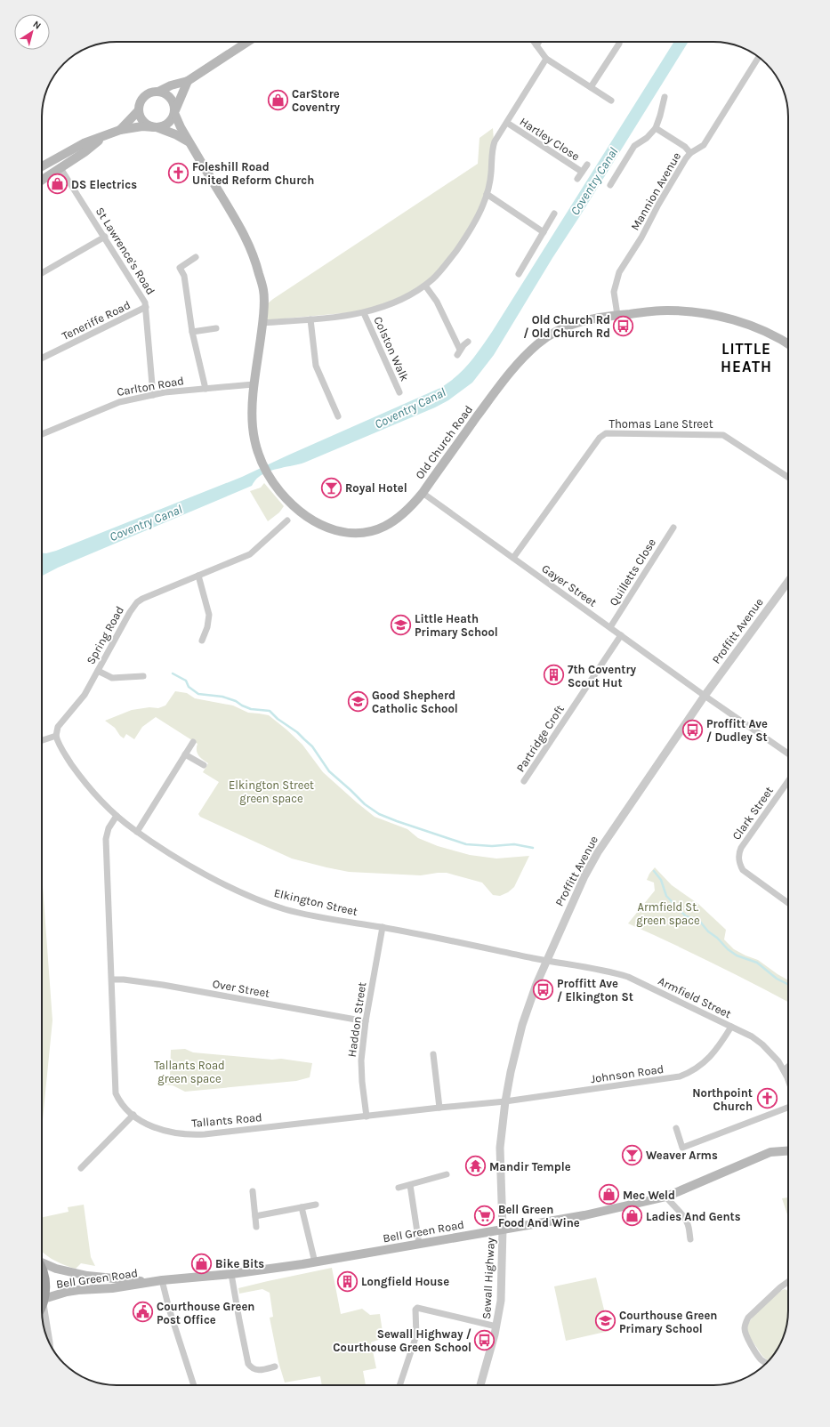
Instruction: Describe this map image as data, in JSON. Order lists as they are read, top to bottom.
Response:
{
  "streets": {
    "main road": ["Old Church Road", "Bell Green Road"],
    "street": [
      "Hartley Close",
      "Mannion Avenue",
      "St Lawrence's Road",
      "Teneriffe Road",
      "Colston Walk",
      "Carlton Road",
      "Thomas Lane Street",
      "Quilletts Close",
      "Gayer Street",
      "Proffitt Avenue",
      "Spring Road",
      "Partridge Croft",
      "Clark Street",
      "Elkington Street",
      "Over Street",
      "Armfield Street",
      "Haddon Street",
      "Johnson Road",
      "Tallants Road",
      "Sewall Highway"
    ]
  },
  "crossings": [
    ["Mannion Avenue", "Old Church Road"],
    ["St Lawrence's Road", "Teneriffe Road"],
    ["St Lawrence's Road", "Carlton Road"],
    ["Carlton Road", "Old Church Road"],
    ["Thomas Lane Street", "Gayer Street"],
    ["Old Church Road", "Gayer Street"],
    ["Quilletts Close", "Gayer Street"],
    ["Gayer Street", "Proffitt Avenue"],
    ["Gayer Street", "Partridge Croft"],
    ["Proffitt Avenue", "Elkington Street"],
    ["Proffitt Avenue", "Armfield Street"],
    ["Proffitt Avenue", "Johnson Road"],
    ["Proffitt Avenue", "Tallants Road"],
    ["Proffitt Avenue", "Bell Green Road"],
    ["Proffitt Avenue", "Sewall Highway"],
    ["Spring Road", "Elkington Street"],
    ["Elkington Street", "Armfield Street"],
    ["Elkington Street", "Haddon Street"],
    ["Elkington Street", "Tallants Road"],
    ["Over Street", "Haddon Street"],
    ["Over Street", "Tallants Road"],
    ["Armfield Street", "Johnson Road"],
    ["Haddon Street", "Tallants Road"],
    ["Johnson Road", "Tallants Road"],
    ["Bell Green Road", "Sewall Highway"]
  ],
  "districts": ["LITTLE HEATH"],
  "water": ["Coventry Canal"],
  "parks": ["Elkington Street green space", "Armfield St. green space", "Tallants Road green space"],
  "places": {
    "shop": [
      "CarStore Coventry",
      "DS Electrics",
      "Mec Weld",
      "Ladies And Gents",
      "Bike Bits"
    ],
    "church": ["Foleshill Road United Reform Church", "Northpoint Church"],
    "bus stop": [
      "Old Church Rd / Old Church Rd",
      "Proffitt Ave / Dudley St",
      "Proffitt Ave / Elkington St",
      "Sewall Highway / Courthouse Green School"
    ],
    "bar": ["Royal Hotel", "Weaver Arms"],
    "school or university": ["Little Heath Primary School", "Good Shepherd Catholic School", "Courthouse Green Primary School"],
    "building": ["7th Coventry Scout Hut", "Longfield House"],
    "temple": ["Mandir Temple"],
    "supermarket": ["Bell Green Food And Wine"],
    "public building": ["Courthouse Green Post Office"]
  },
  "north": "top right"
}
